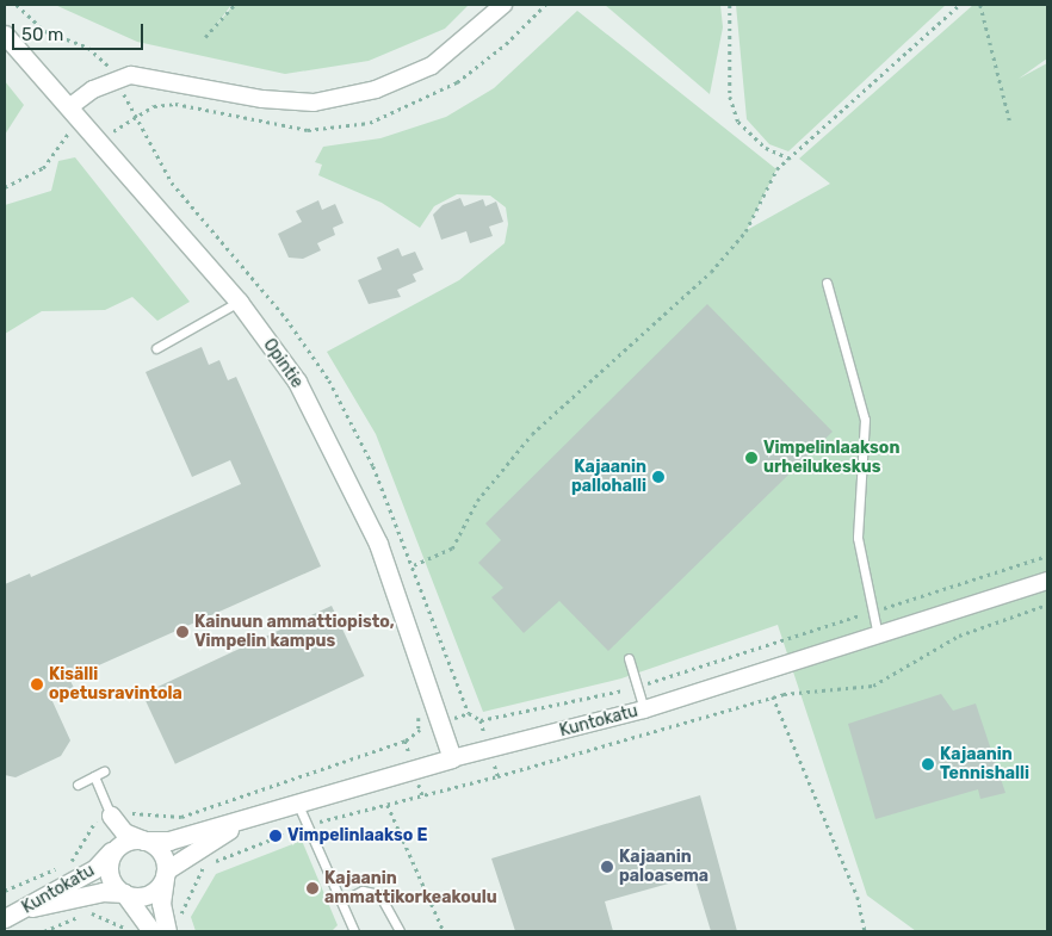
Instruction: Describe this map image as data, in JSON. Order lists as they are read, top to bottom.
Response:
{
  "streets": {
    "street": ["Opintie", "Kuntokatu"]
  },
  "crossings": [
    ["Opintie", "Kuntokatu"]
  ],
  "places": [
    "Vimpelinlaakson urheilukeskus",
    "Kajaanin pallohalli",
    "Kainuun ammattiopisto, Vimpelin kampus",
    "Kisälli opetusravintola",
    "Kajaanin Tennishalli",
    "Vimpelinlaakso E",
    "Kajaanin paloasema",
    "Kajaanin ammattikorkeakoulu"
  ],
  "scale_bar": "50 m"
}
